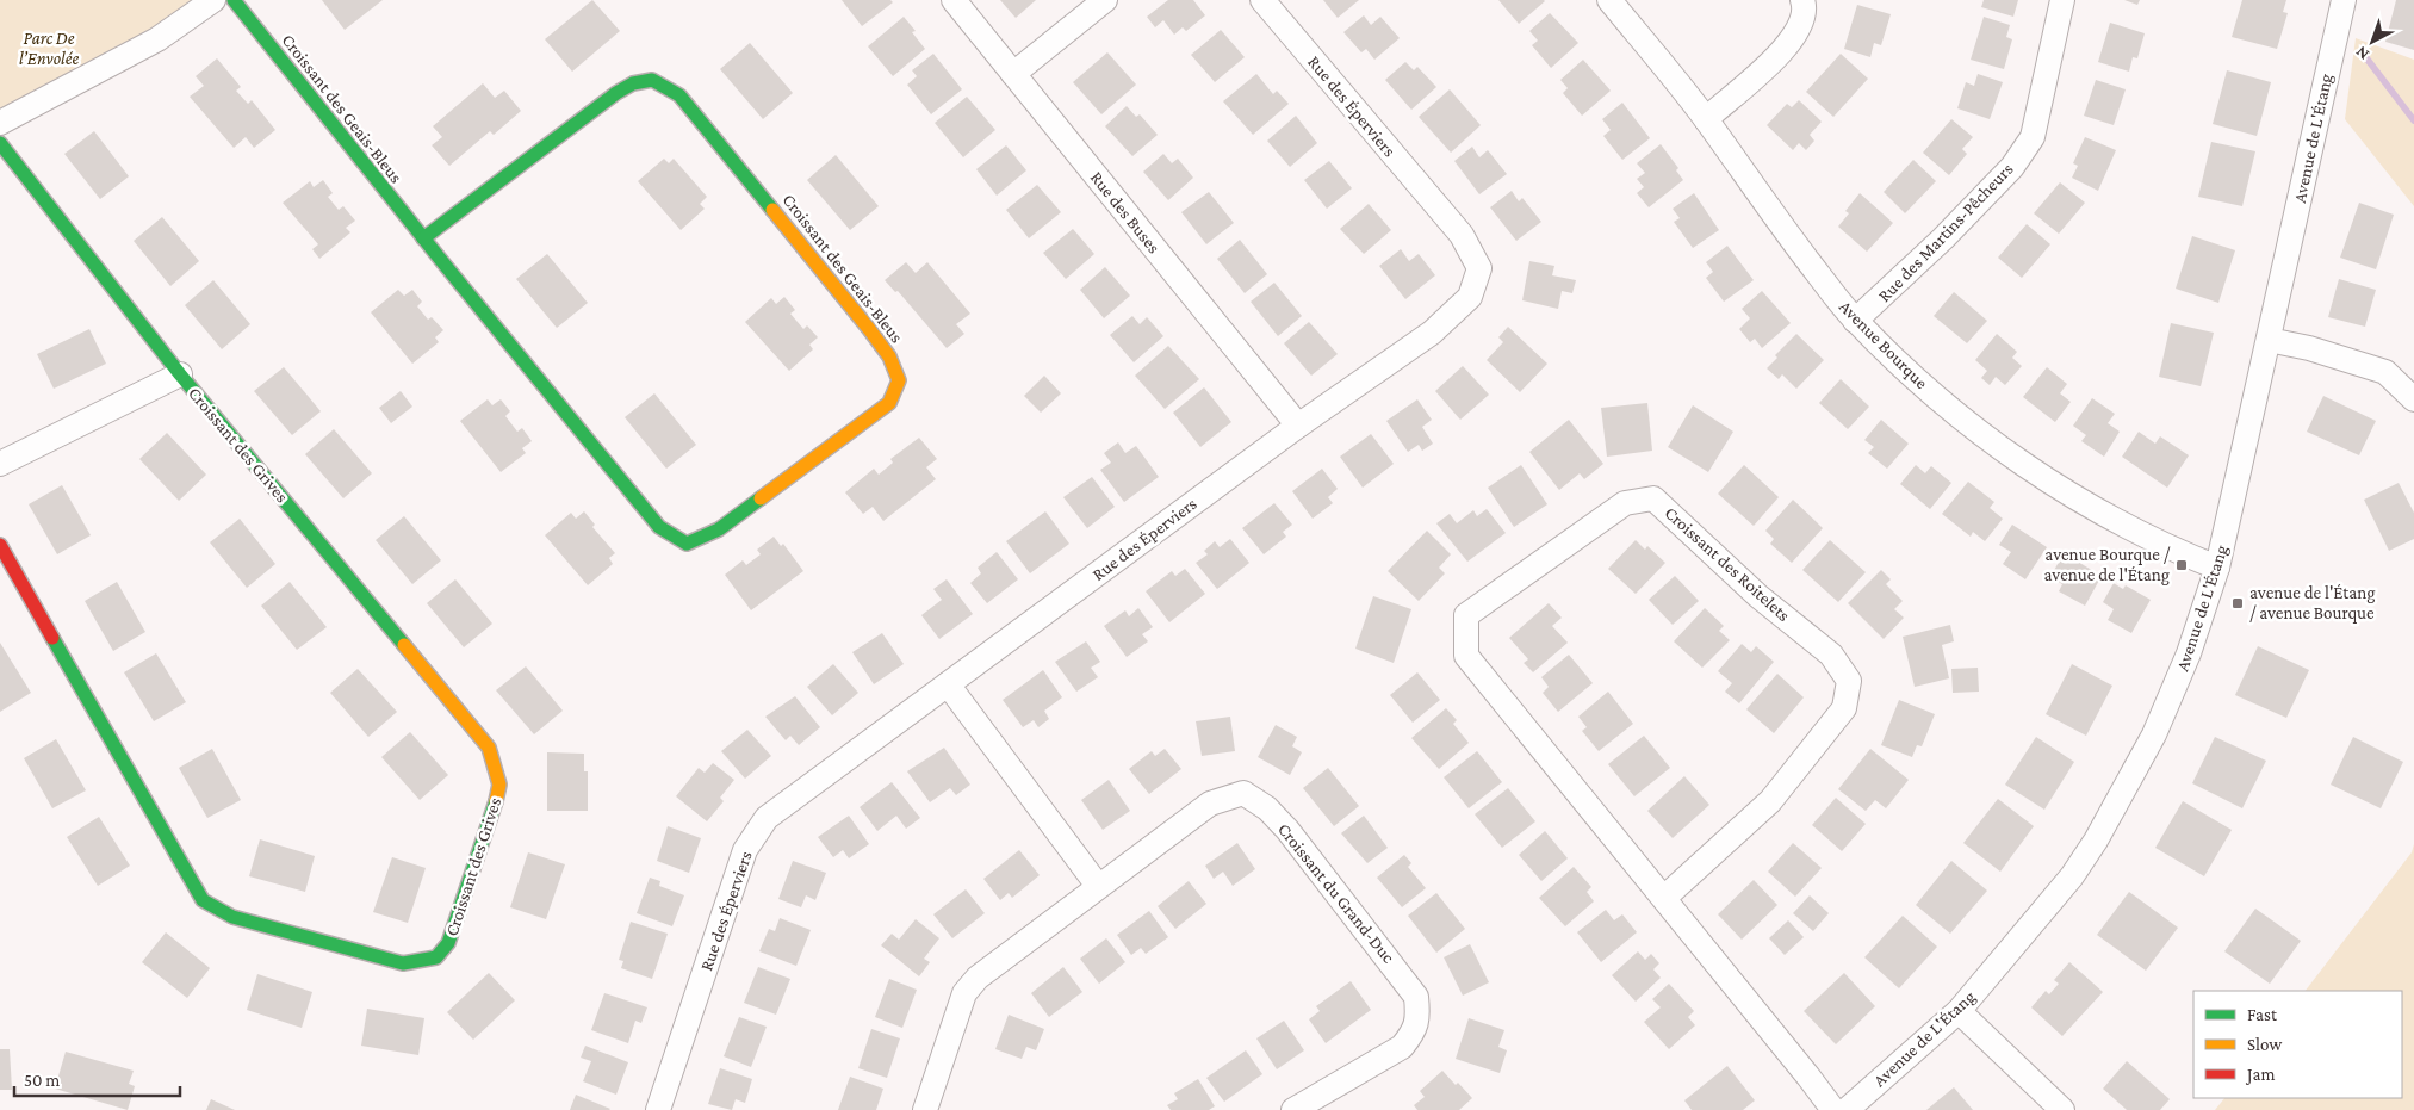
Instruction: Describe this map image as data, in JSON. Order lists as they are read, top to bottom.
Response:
{
  "streets": {
    "street": [
      "Rue des Éperviers",
      "Croissant des Geais-Bleus",
      "Avenue de L'Étang",
      "Rue des Buses",
      "Rue des Martins-Pêcheurs",
      "Avenue Bourque",
      "Croissant des Grives",
      "Croissant des Roitelets",
      "Croissant du Grand-Duc"
    ]
  },
  "crossings": [
    ["Rue des Éperviers", "Rue des Buses"],
    ["Avenue de L'Étang", "Avenue Bourque"],
    ["Rue des Martins-Pêcheurs", "Avenue Bourque"]
  ],
  "parks": ["Parc De l’Envolée"],
  "places": {
    "transit": ["avenue Bourque / avenue de l'Étang", "avenue de l'Étang / avenue Bourque"]
  },
  "legend": ["Fast", "Slow", "Jam"],
  "scale_bar": "50 m",
  "north": "bottom left"
}
